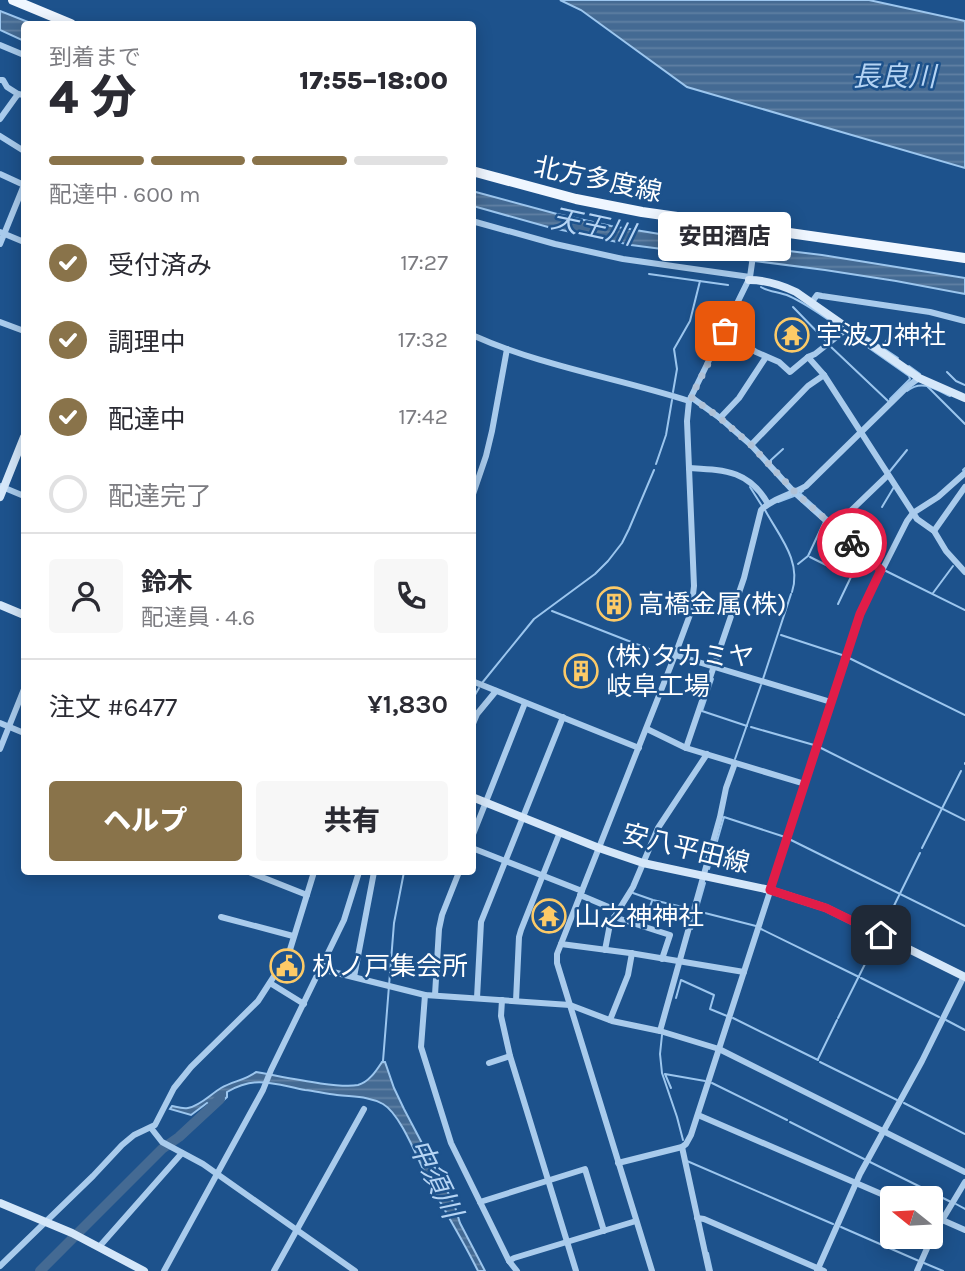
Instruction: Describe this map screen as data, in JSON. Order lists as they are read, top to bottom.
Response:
{
  "streets": {
    "main road": ["北方多度線", "安八平田線"]
  },
  "water": ["長良川", "天王川", "中須川"],
  "places": {
    "other": ["安田酒店"],
    "temple": ["宇波刀神社", "山之神神社"],
    "building": ["高橋金属(株)", "(株)タカミヤ 岐阜工場"],
    "public building": ["杁ノ戸集会所"]
  },
  "north": "left",
  "page": {
    "heading": ["4 分", "到着まで", "17:55–18:00"],
    "panel": [
      "鈴木",
      "配達員 · 4.6",
      "注文 #6477",
      "¥1,830"
    ],
    "bar": "配達中 · 600 m",
    "bubble": "安田酒店",
    "list": [
      ["受付済み", "17:27"],
      ["調理中", "17:32"],
      ["配達中", "17:42"],
      "配達完了"
    ],
    "buttons": ["ヘルプ", "共有"]
  }
}
